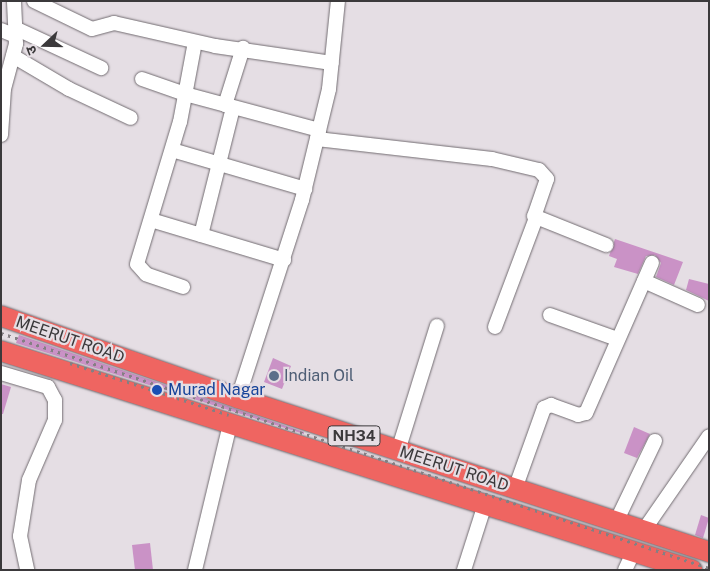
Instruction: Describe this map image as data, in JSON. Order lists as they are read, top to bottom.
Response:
{
  "streets": {
    "highway": ["MEERUT ROAD", "NH34"]
  },
  "places": ["Indian Oil", "Murad Nagar"],
  "north": "left"
}
